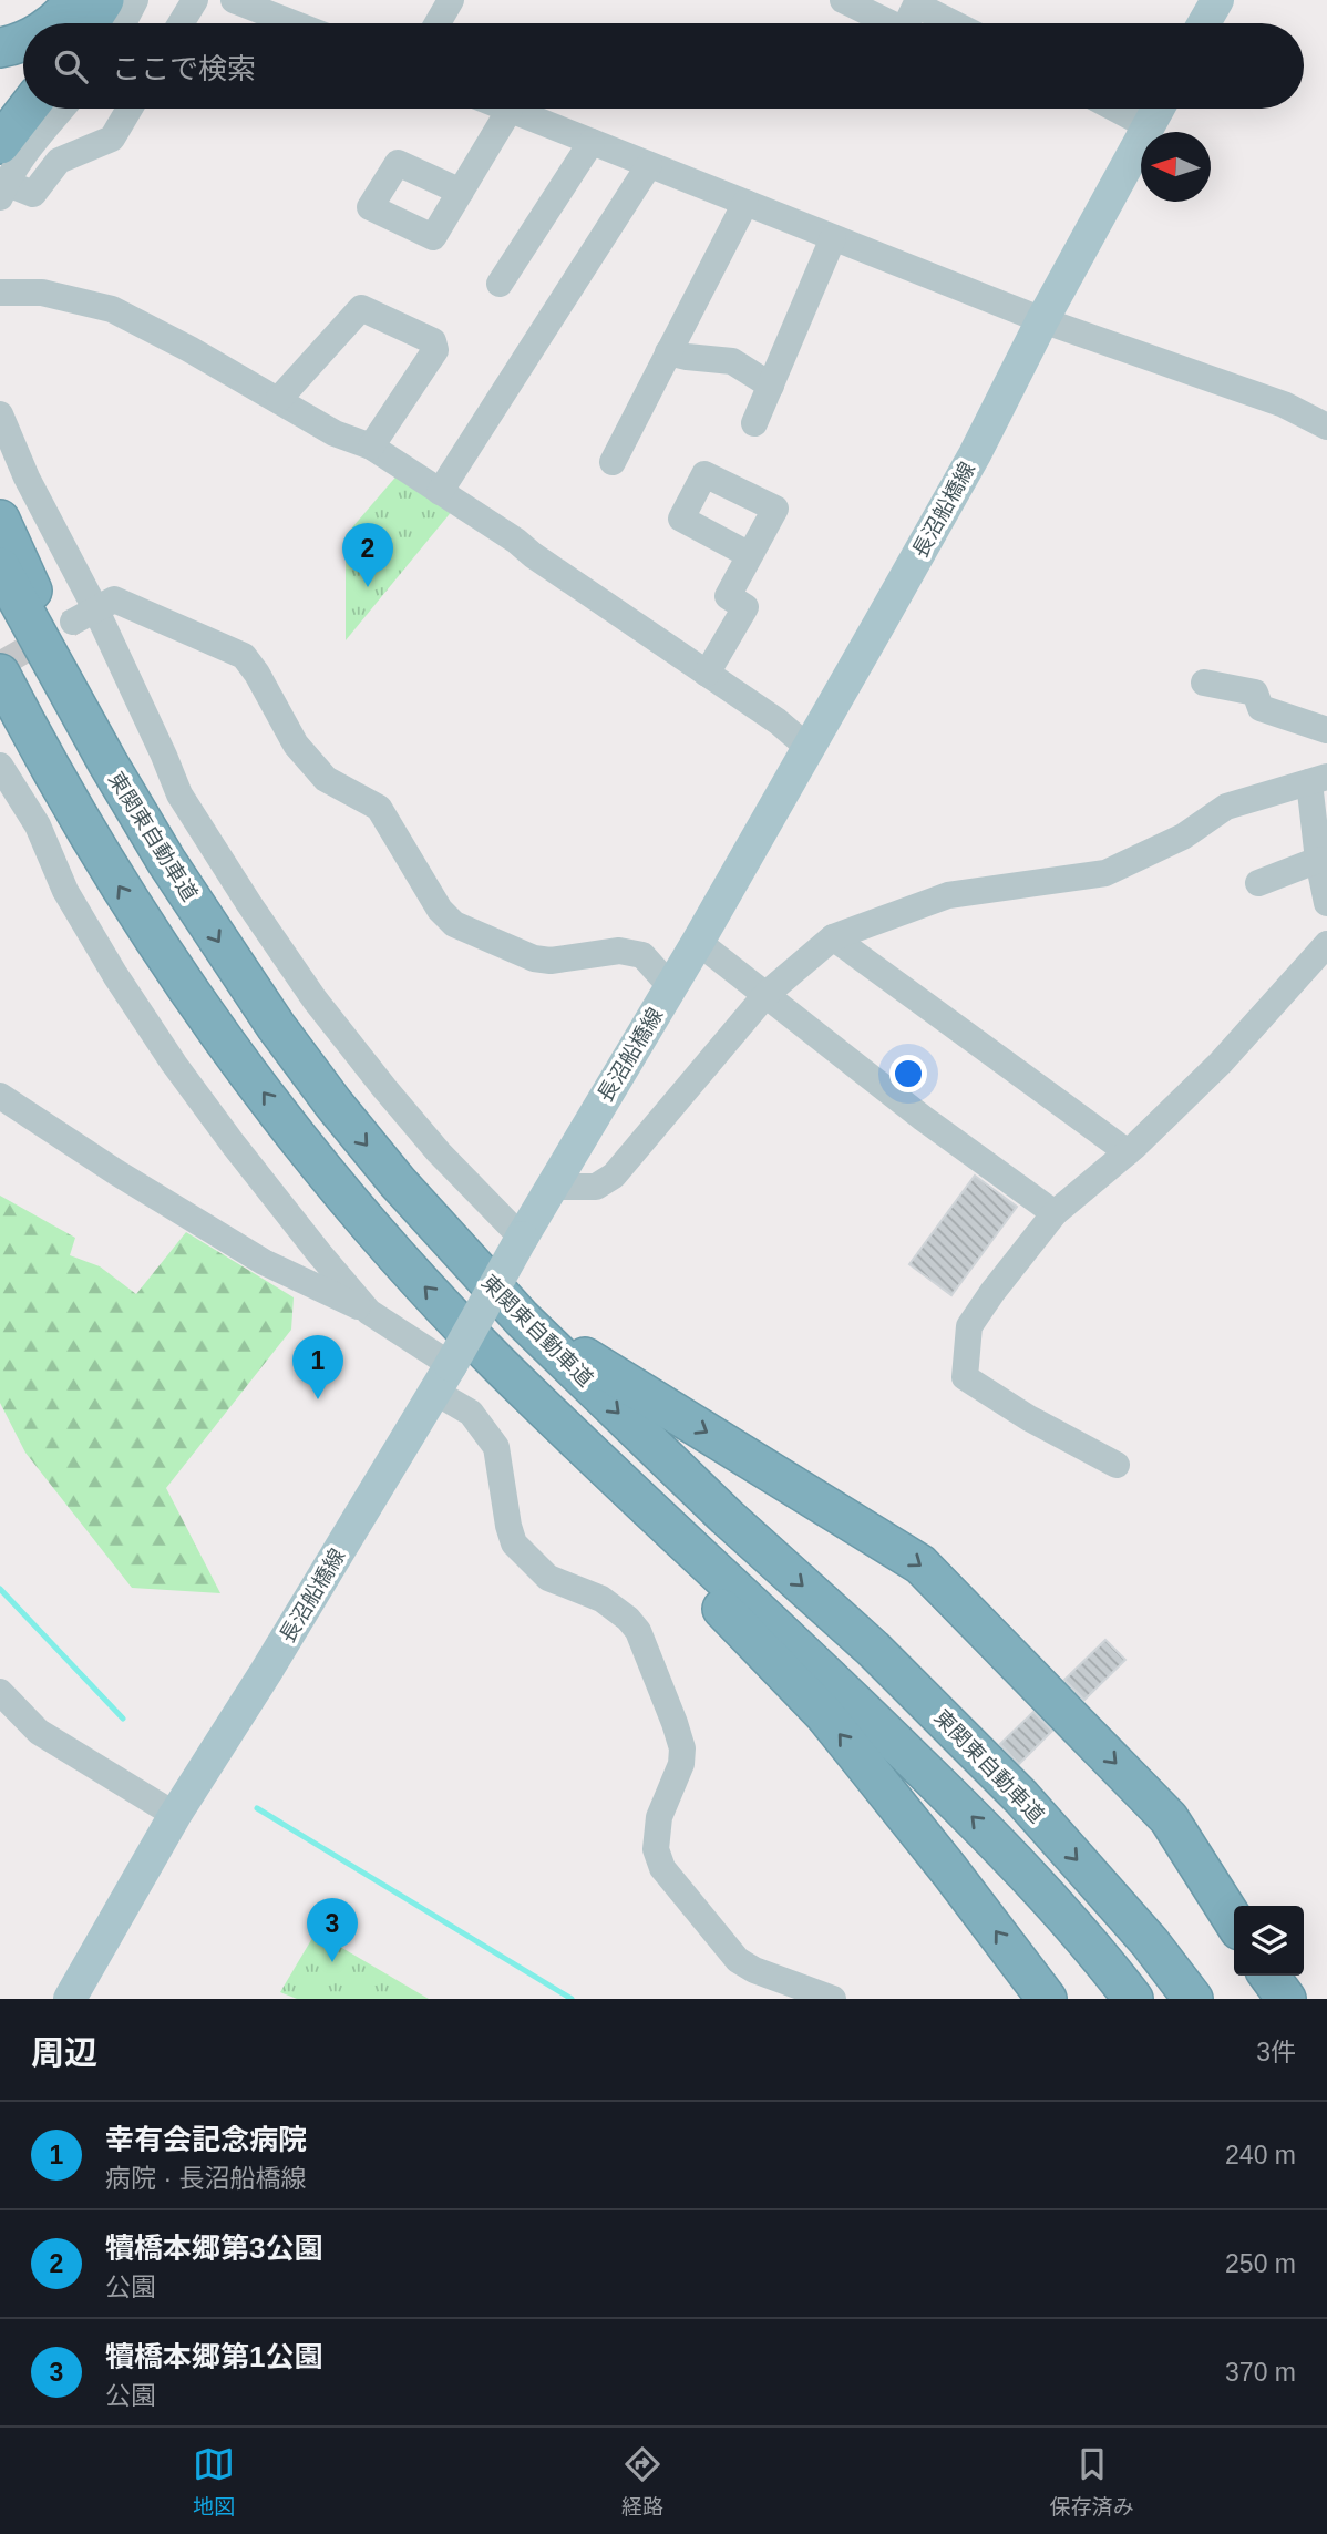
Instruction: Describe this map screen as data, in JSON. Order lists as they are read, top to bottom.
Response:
{
  "streets": {
    "highway": ["東関東自動車道"],
    "main road": ["長沼船橋線"]
  },
  "north": "left",
  "page": {
    "search": "ここで検索",
    "pins": ["2", "1", "3"],
    "heading": ["周辺", "3件"],
    "list": [
      {
        "mark": "1",
        "name": "幸有会記念病院",
        "note": "病院 · 長沼船橋線",
        "value": "240 m"
      },
      {
        "mark": "2",
        "name": "犢橋本郷第3公園",
        "note": "公園",
        "value": "250 m"
      },
      {
        "mark": "3",
        "name": "犢橋本郷第1公園",
        "note": "公園",
        "value": "370 m"
      }
    ],
    "nav": ["地図", "経路", "保存済み"]
  }
}
